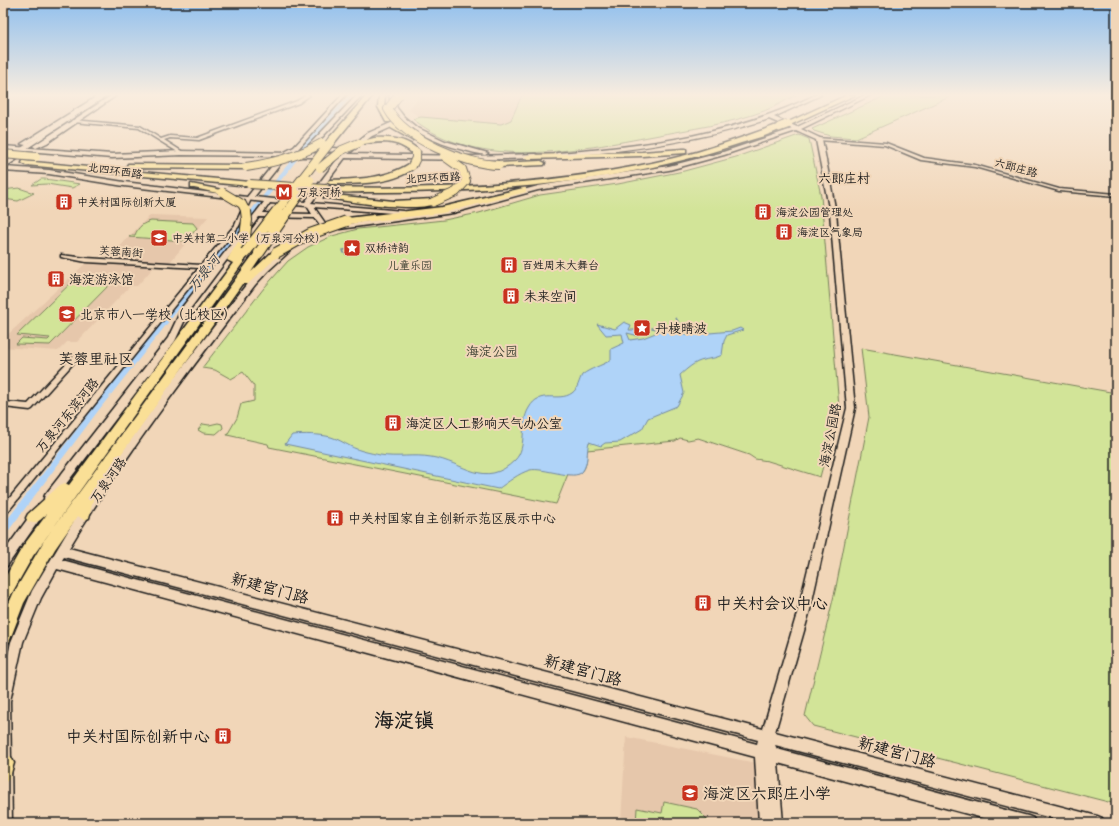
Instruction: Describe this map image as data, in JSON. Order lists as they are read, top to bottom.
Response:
{
  "streets": {
    "highway": ["北四环西路", "万泉河路"],
    "street": [
      "六郎庄路",
      "芙蓉南街",
      "万泉河东滨河路",
      "海淀公园路",
      "新建宫门路"
    ]
  },
  "crossings": [
    ["六郎庄路", "海淀公园路"],
    ["北四环西路", "万泉河东滨河路"],
    ["芙蓉南街", "万泉河东滨河路"],
    ["海淀公园路", "新建宫门路"],
    ["万泉河路", "新建宫门路"]
  ],
  "districts": ["六郎庄村", "芙蓉里社区", "海淀镇"],
  "water": ["万泉河"],
  "parks": ["儿童乐园", "海淀公园"],
  "places": {
    "metro station": ["万泉河桥"],
    "building": [
      "中关村国际创新大厦",
      "海淀公园管理处",
      "海淀区气象局",
      "百姓周末大舞台",
      "海淀游泳馆",
      "未来空间",
      "海淀区人工影响天气办公室",
      "中关村国家自主创新示范区展示中心",
      "中关村会议中心",
      "中关村国际创新中心"
    ],
    "school or university": ["中关村第二小学（万泉河分校）", "北京市八一学校（北校区）", "海淀区六郎庄小学"],
    "place": ["双桥诗韵", "丹棱晴波"]
  }
}
